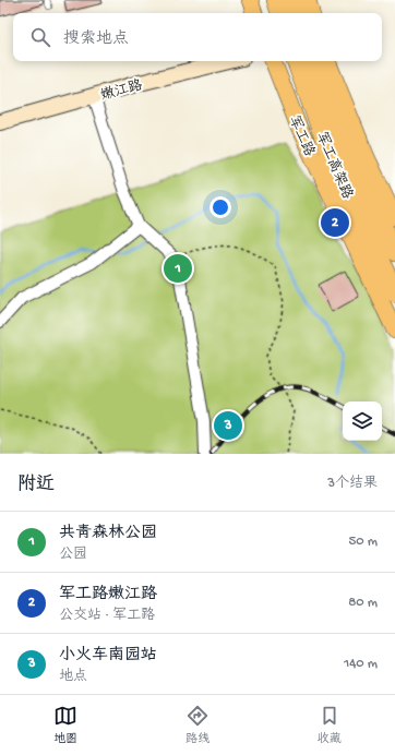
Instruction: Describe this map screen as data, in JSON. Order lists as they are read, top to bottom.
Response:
{
  "streets": {
    "highway": ["军工高架路"],
    "main road": ["军工路"],
    "street": ["嫩江路"]
  },
  "page": {
    "search": "搜索地点",
    "pins": ["2", "1", "3"],
    "heading": ["附近", "3个结果"],
    "list": [
      {
        "mark": "1",
        "name": "共青森林公园",
        "note": "公园",
        "value": "50 m"
      },
      {
        "mark": "2",
        "name": "军工路嫩江路",
        "note": "公交站 · 军工路",
        "value": "80 m"
      },
      {
        "mark": "3",
        "name": "小火车南园站",
        "note": "地点",
        "value": "140 m"
      }
    ],
    "nav": ["地图", "路线", "收藏"]
  }
}
